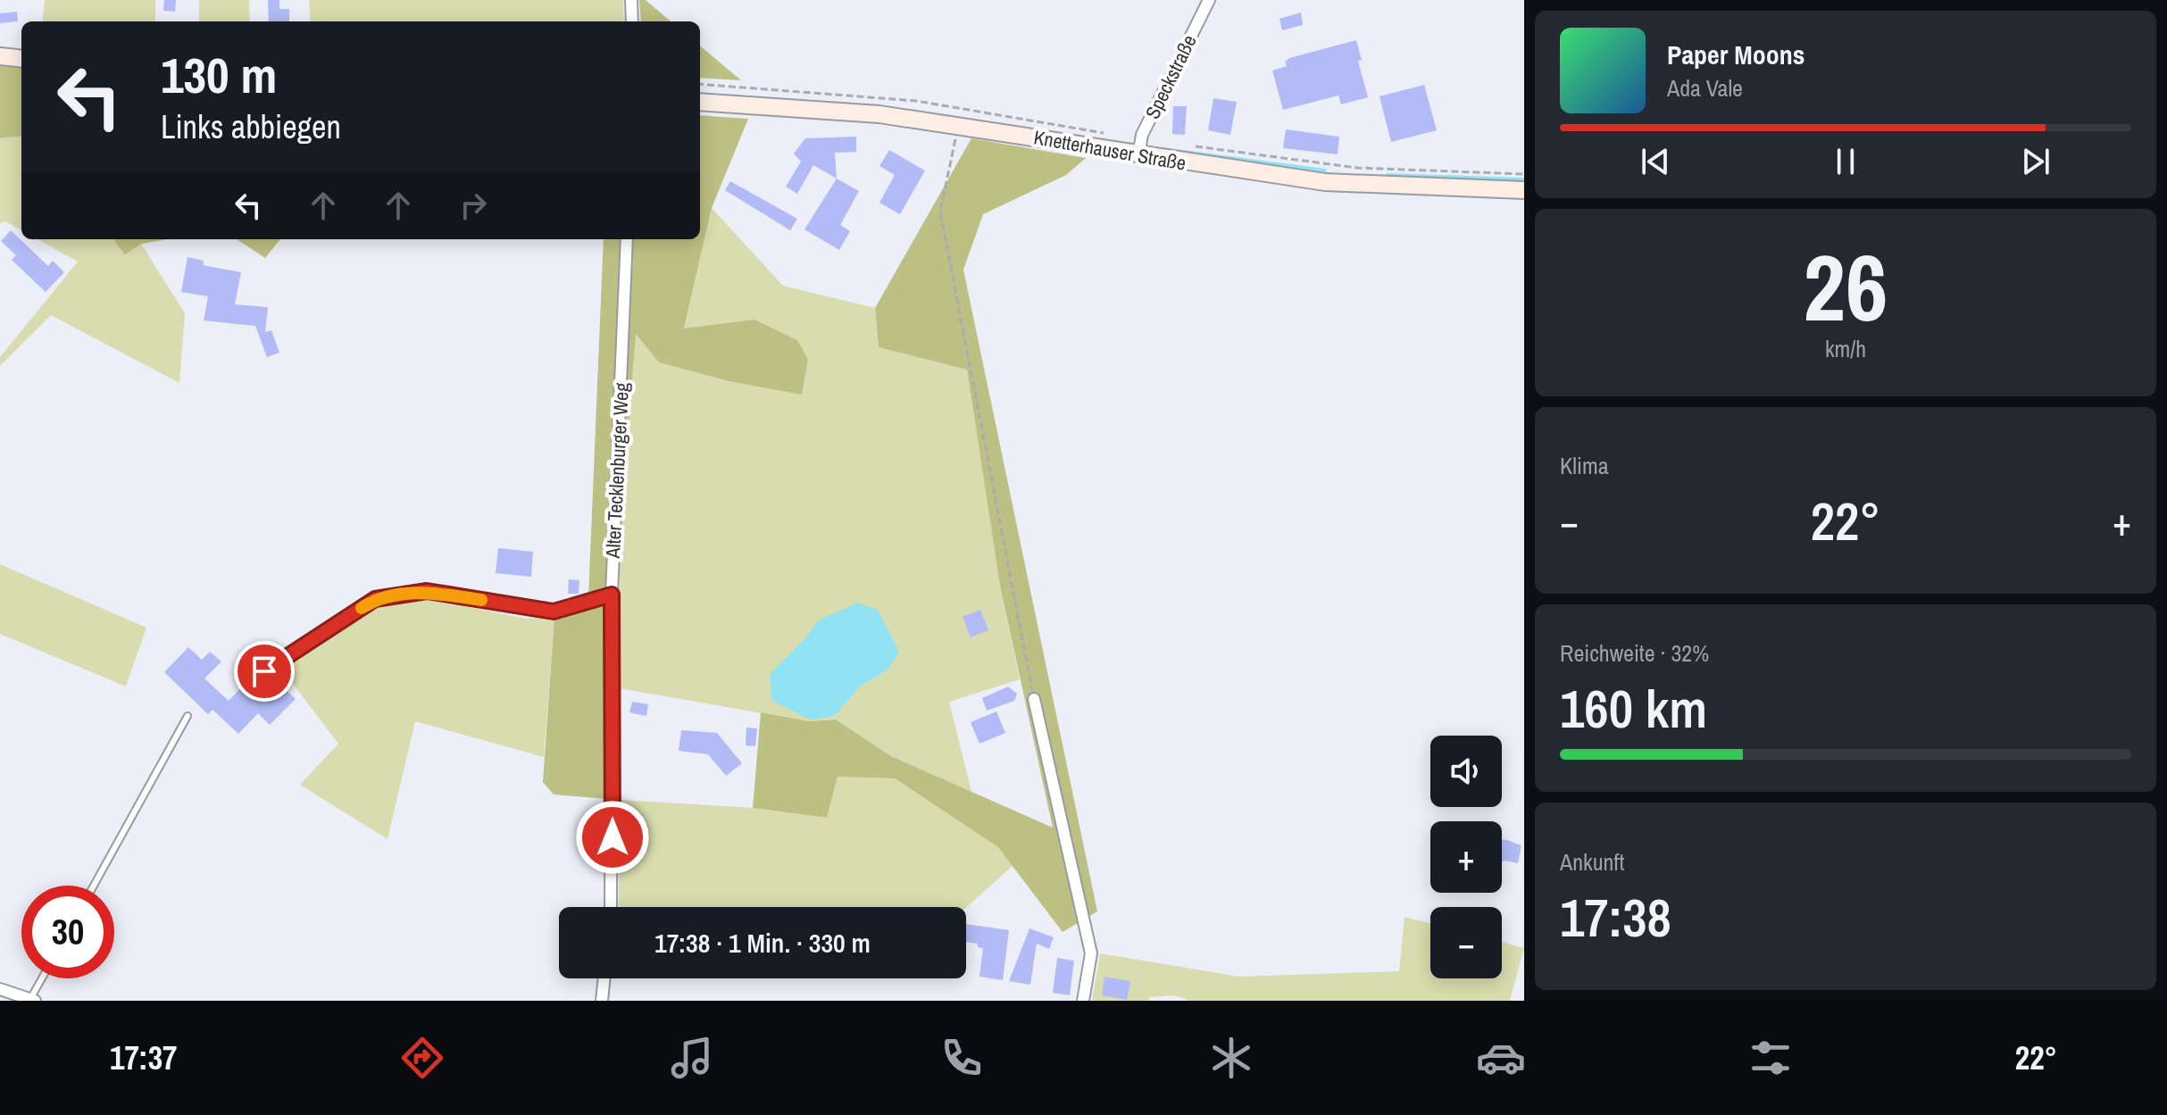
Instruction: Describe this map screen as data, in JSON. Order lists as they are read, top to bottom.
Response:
{
  "streets": {
    "street": ["Speckstraße", "Knetterhauser Straße", "Alter Tecklenburger Weg"]
  },
  "crossings": [
    ["Speckstraße", "Knetterhauser Straße"]
  ],
  "page": {
    "turn": ["130 m", "Links abbiegen"],
    "song": ["Paper Moons", "Ada Vale"],
    "tile": [
      ["26", "km/h"],
      "Klima",
      ["Reichweite · 32%", "160 km"],
      ["Ankunft", "17:38"]
    ],
    "heat": ["−", "22°", "+"],
    "map_buttons": ["+", "−"],
    "limit": "30",
    "trip": "17:38 · 1 Min. · 330 m",
    "tabs": ["17:37", "22°"]
  }
}
